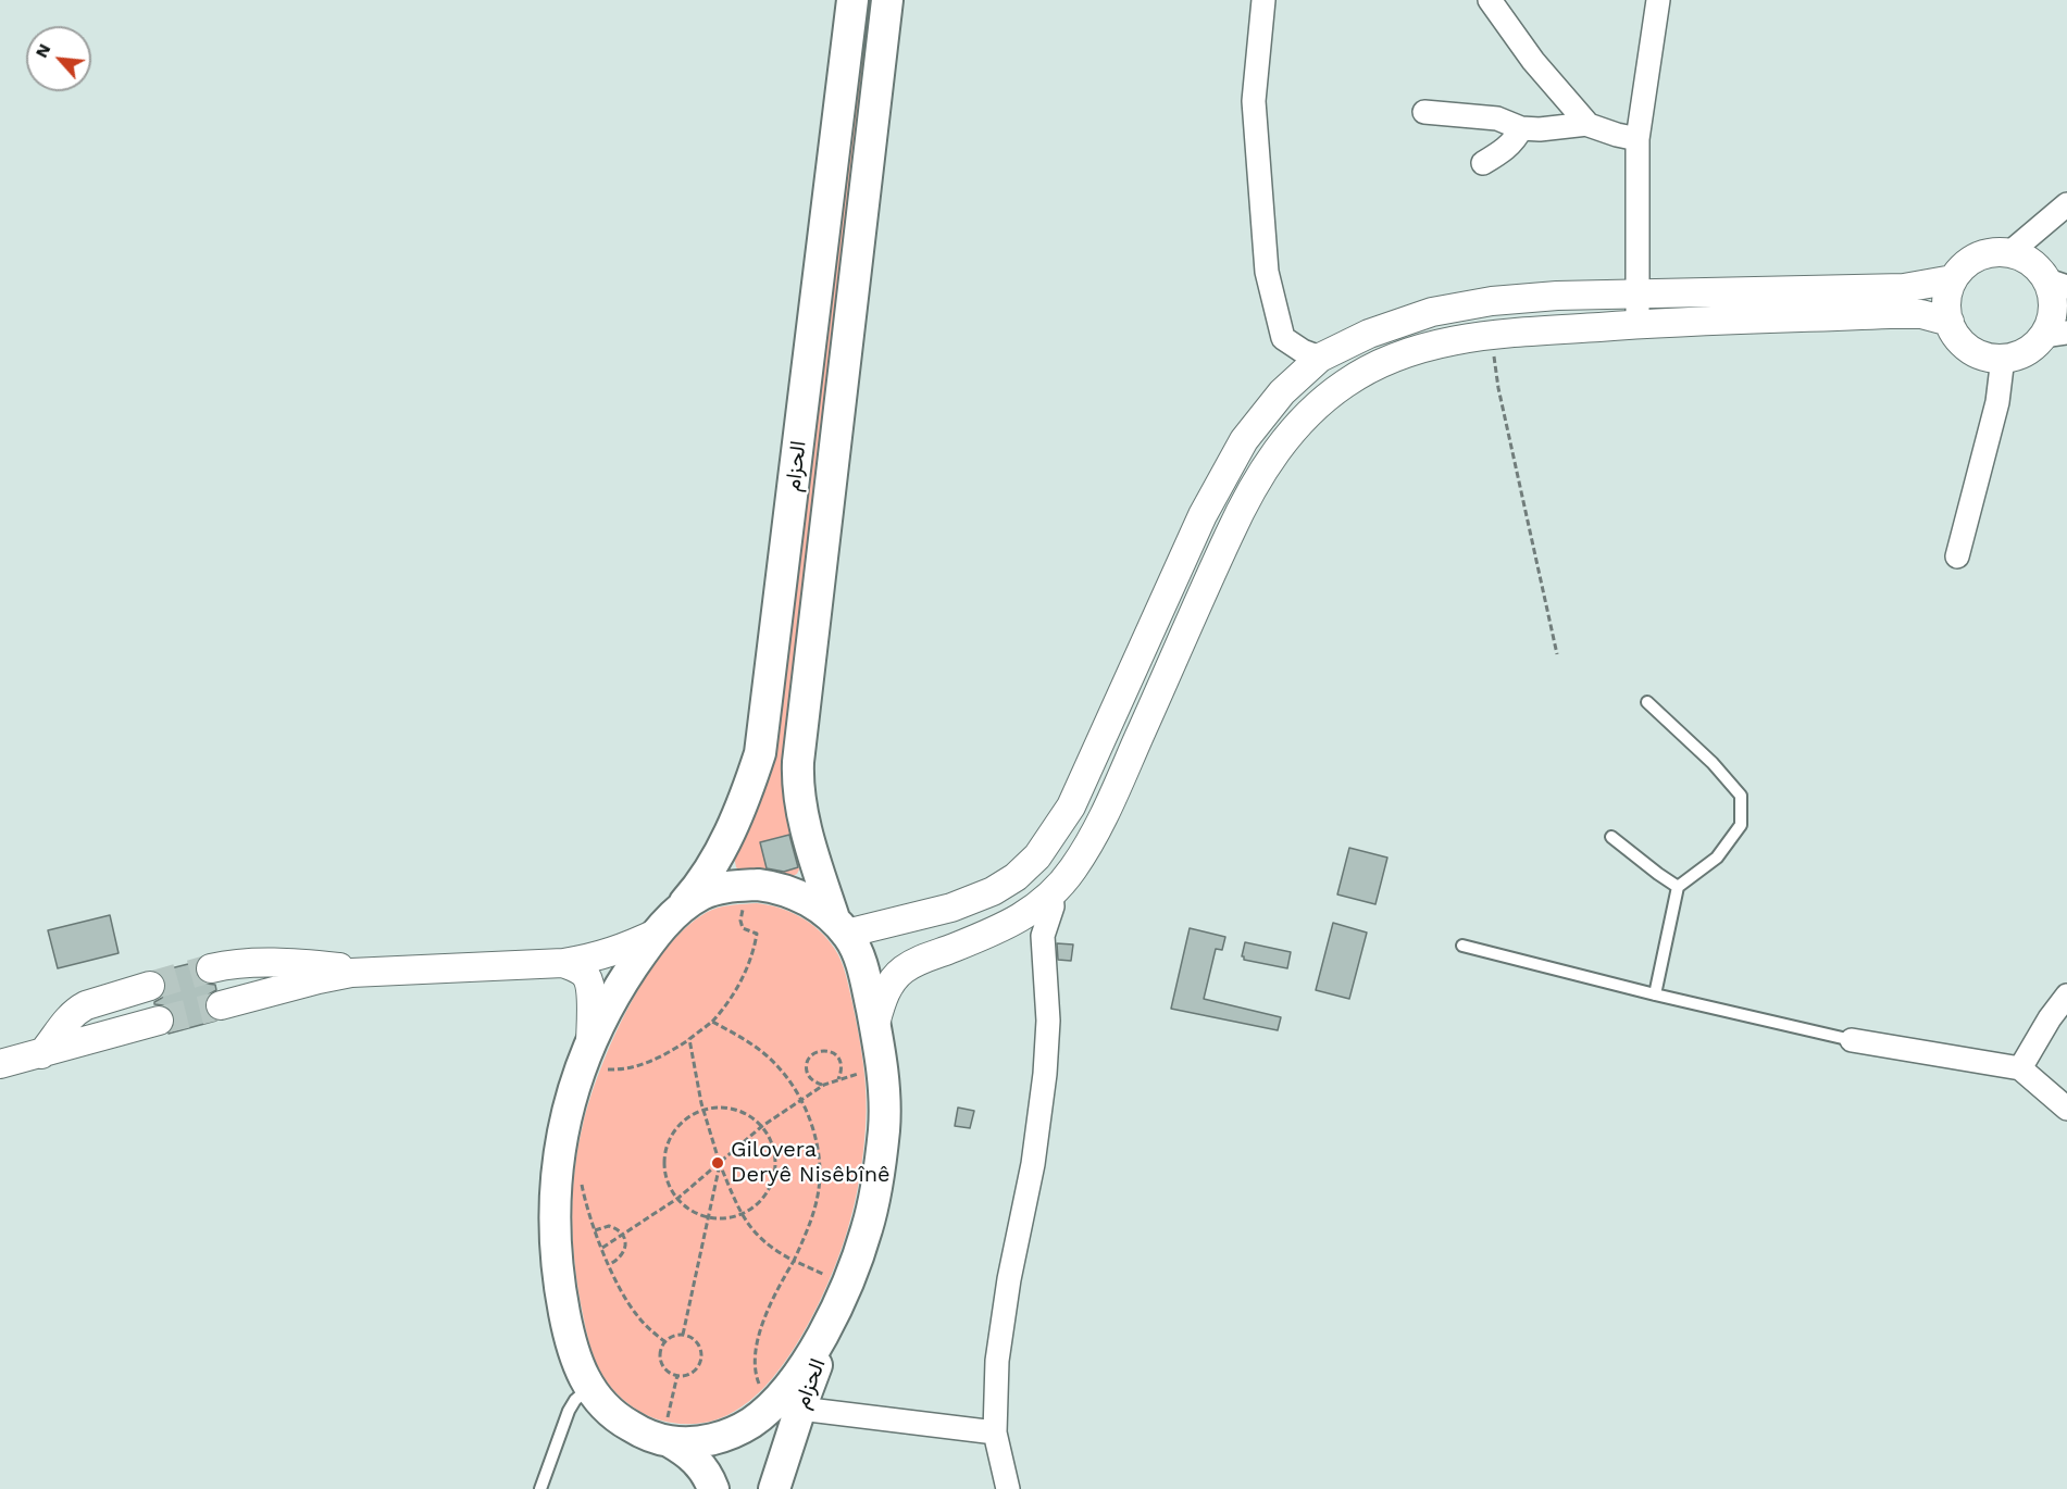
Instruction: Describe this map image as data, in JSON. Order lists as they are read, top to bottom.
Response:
{
  "streets": {
    "main road": ["الحزام"]
  },
  "places": ["Gilovera Deryê Nisêbînê"],
  "north": "top left"
}
